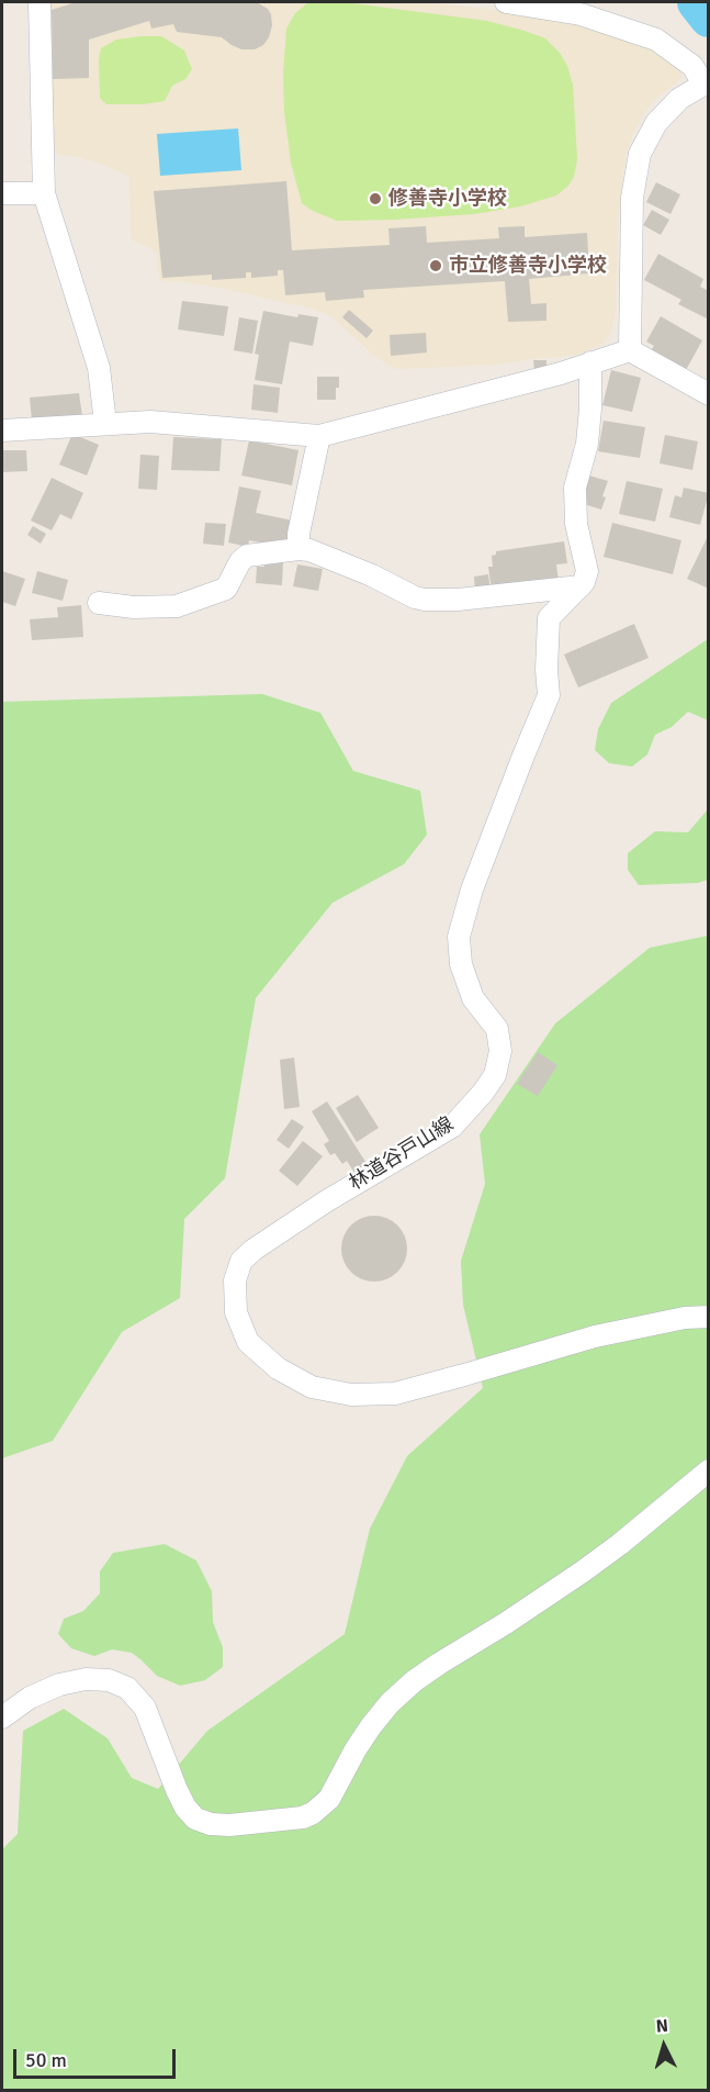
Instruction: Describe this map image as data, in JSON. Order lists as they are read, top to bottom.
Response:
{
  "streets": {
    "street": ["林道谷戸山線"]
  },
  "places": ["修善寺小学校", "市立修善寺小学校"],
  "scale_bar": "50 m",
  "north": "top"
}
